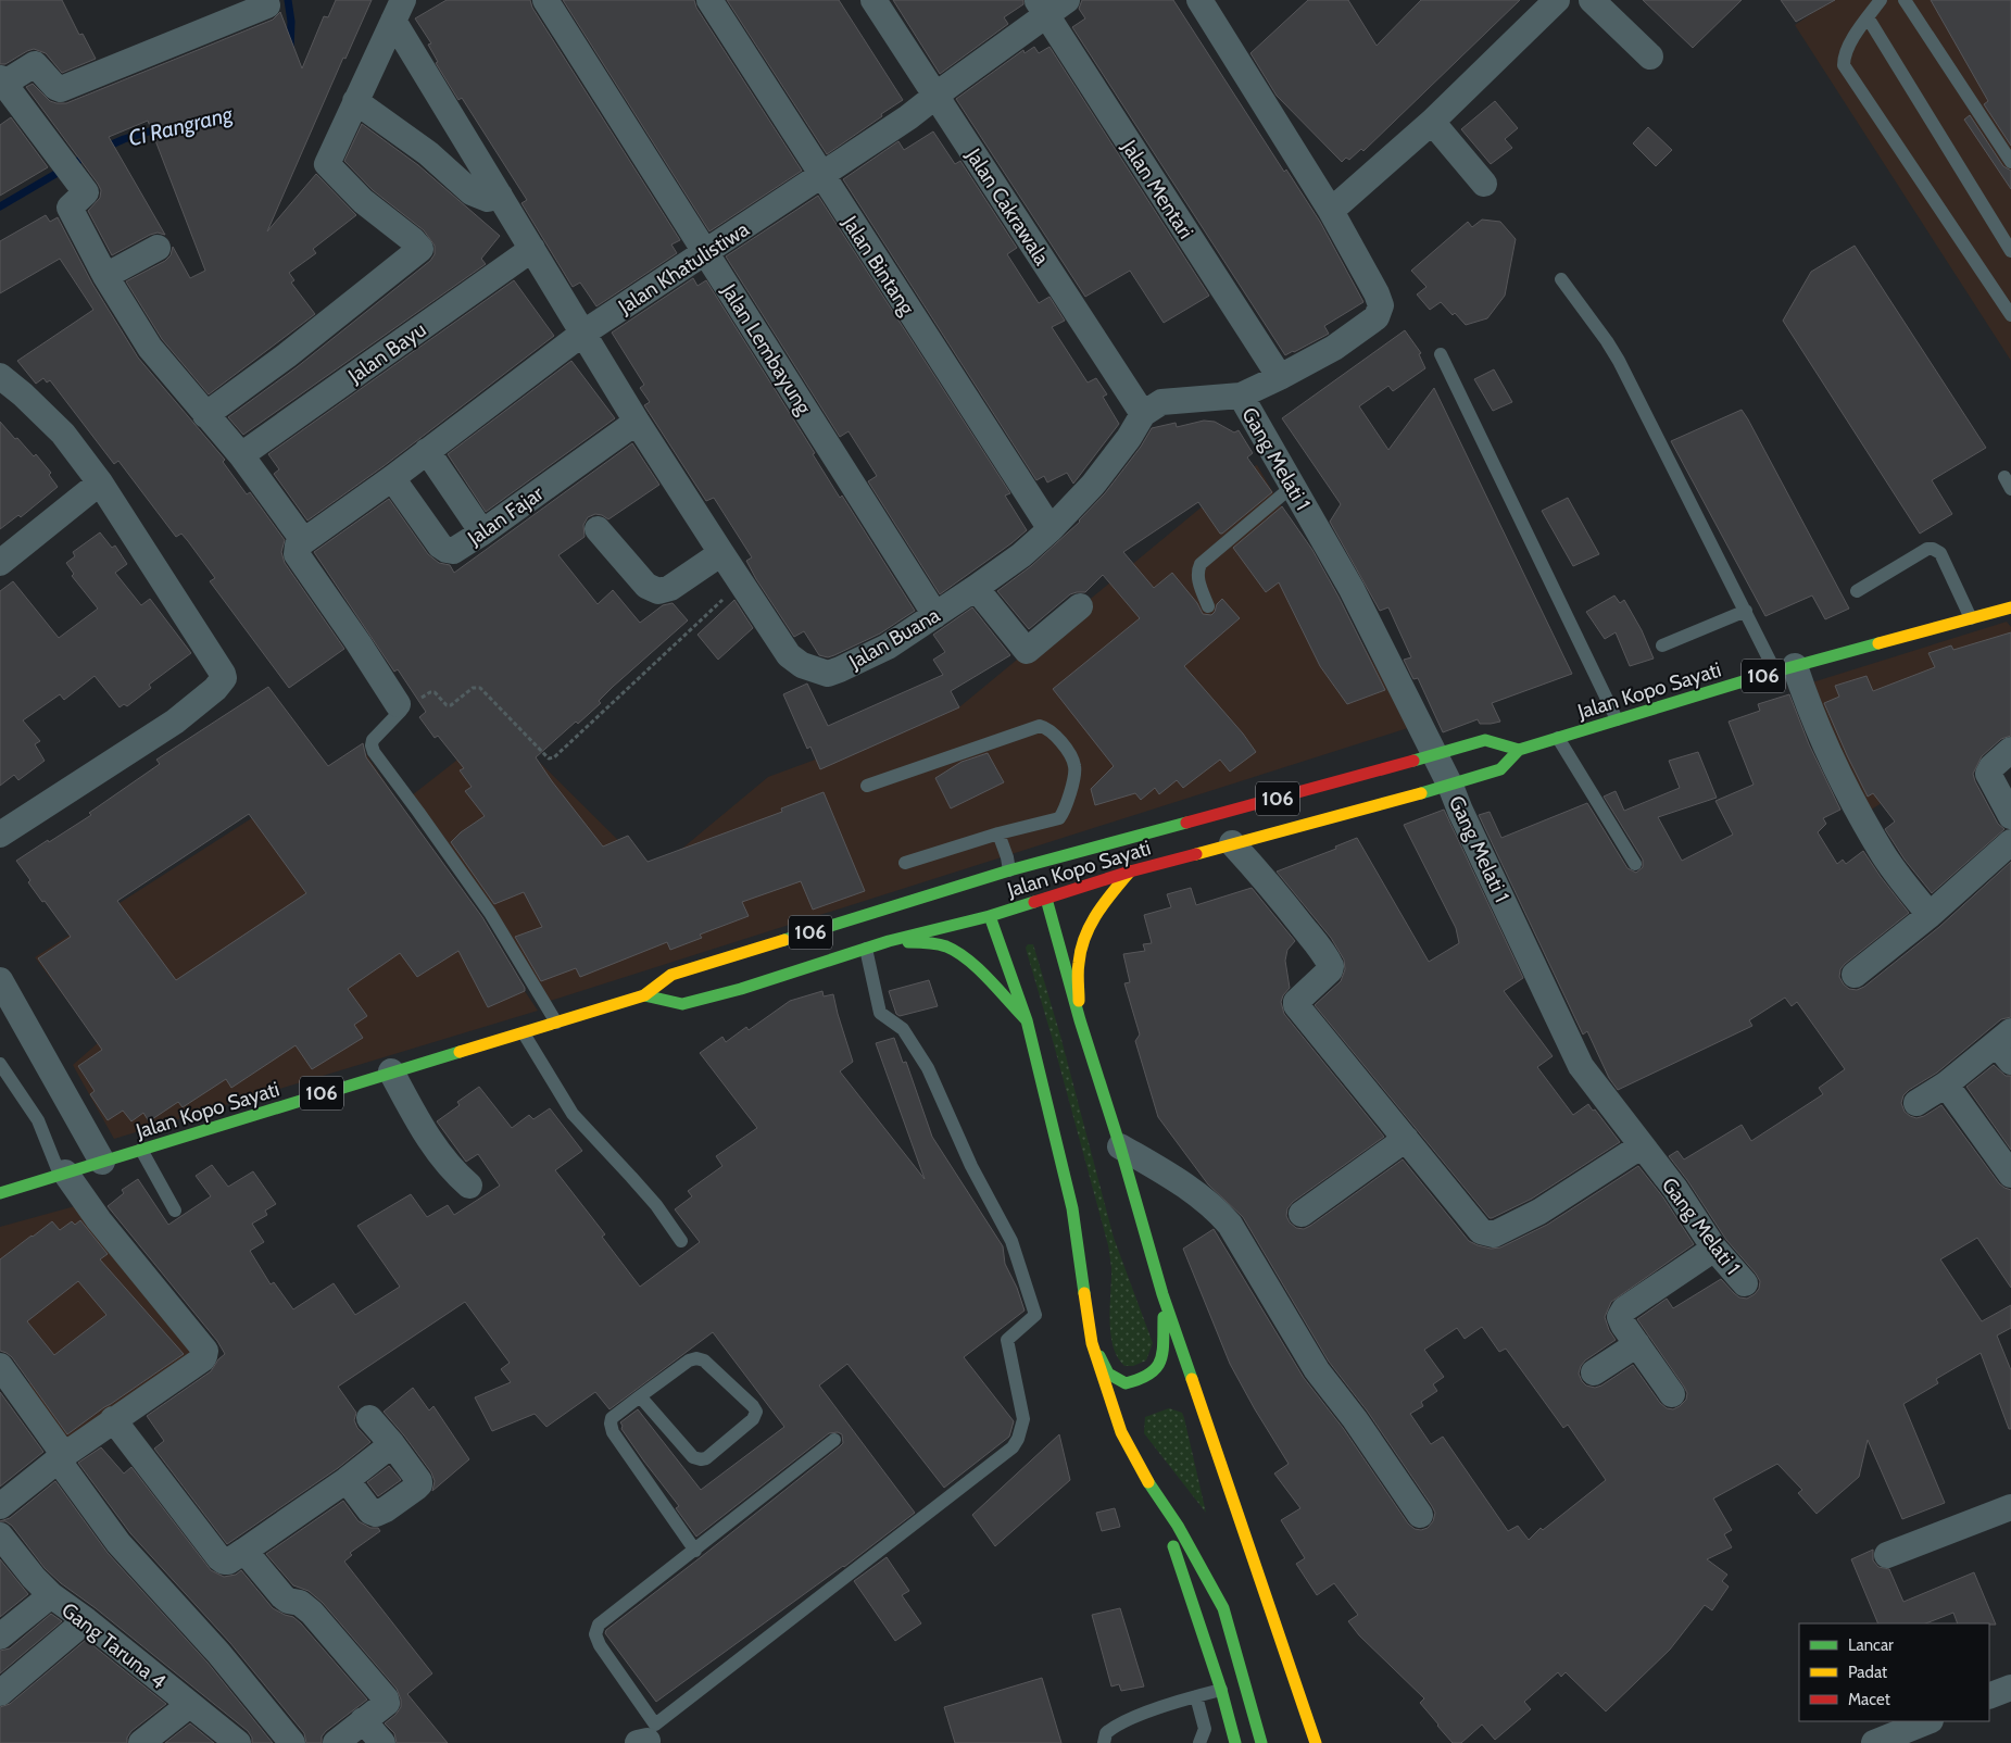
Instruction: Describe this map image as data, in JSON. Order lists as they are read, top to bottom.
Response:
{
  "streets": {
    "main road": ["106", "Jalan Kopo Sayati"],
    "street": [
      "Jalan Mentari",
      "Jalan Cakrawala",
      "Jalan Bintang",
      "Jalan Khatulistiwa",
      "Jalan Lembayung",
      "Jalan Bayu",
      "Gang Melati 1",
      "Jalan Fajar",
      "Jalan Buana",
      "Gang Taruna 4"
    ]
  },
  "crossings": [
    ["Jalan Mentari", "Jalan Khatulistiwa"],
    ["Jalan Cakrawala", "Jalan Khatulistiwa"],
    ["Jalan Cakrawala", "Jalan Buana"],
    ["Jalan Bintang", "Jalan Khatulistiwa"],
    ["Jalan Bintang", "Jalan Buana"],
    ["Jalan Khatulistiwa", "Jalan Lembayung"],
    ["Jalan Khatulistiwa", "Jalan Fajar"],
    ["Jalan Khatulistiwa", "Jalan Buana"],
    ["Jalan Lembayung", "Jalan Buana"],
    ["Jalan Bayu", "Jalan Buana"],
    ["Gang Melati 1", "Jalan Kopo Sayati"],
    ["Jalan Fajar", "Jalan Buana"]
  ],
  "water": ["Ci Rangrang"],
  "legend": ["Lancar", "Padat", "Macet"]
}
